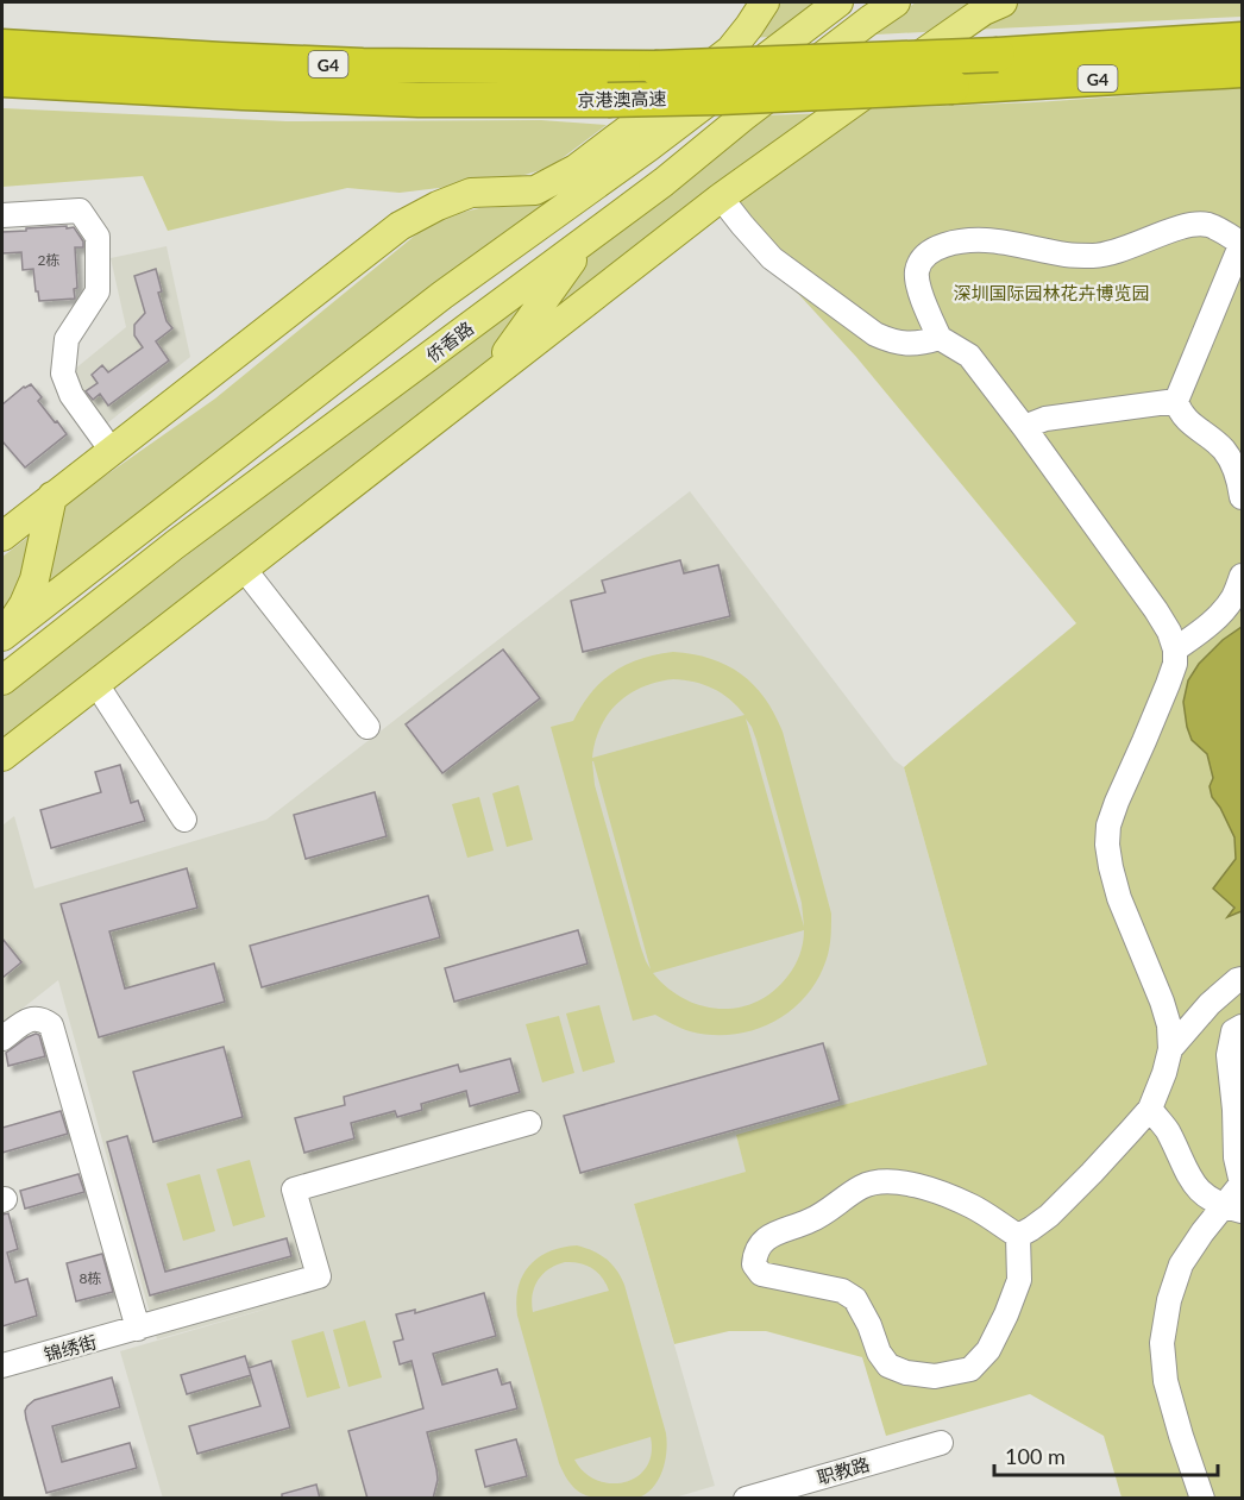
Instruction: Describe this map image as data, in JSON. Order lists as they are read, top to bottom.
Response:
{
  "streets": {
    "highway": ["G4", "京港澳高速"],
    "main road": ["侨香路"],
    "street": ["锦绣街", "职教路"]
  },
  "parks": ["深圳国际园林花卉博览园"],
  "house_numbers": ["2栋", "8栋"],
  "scale_bar": "100 m"
}
